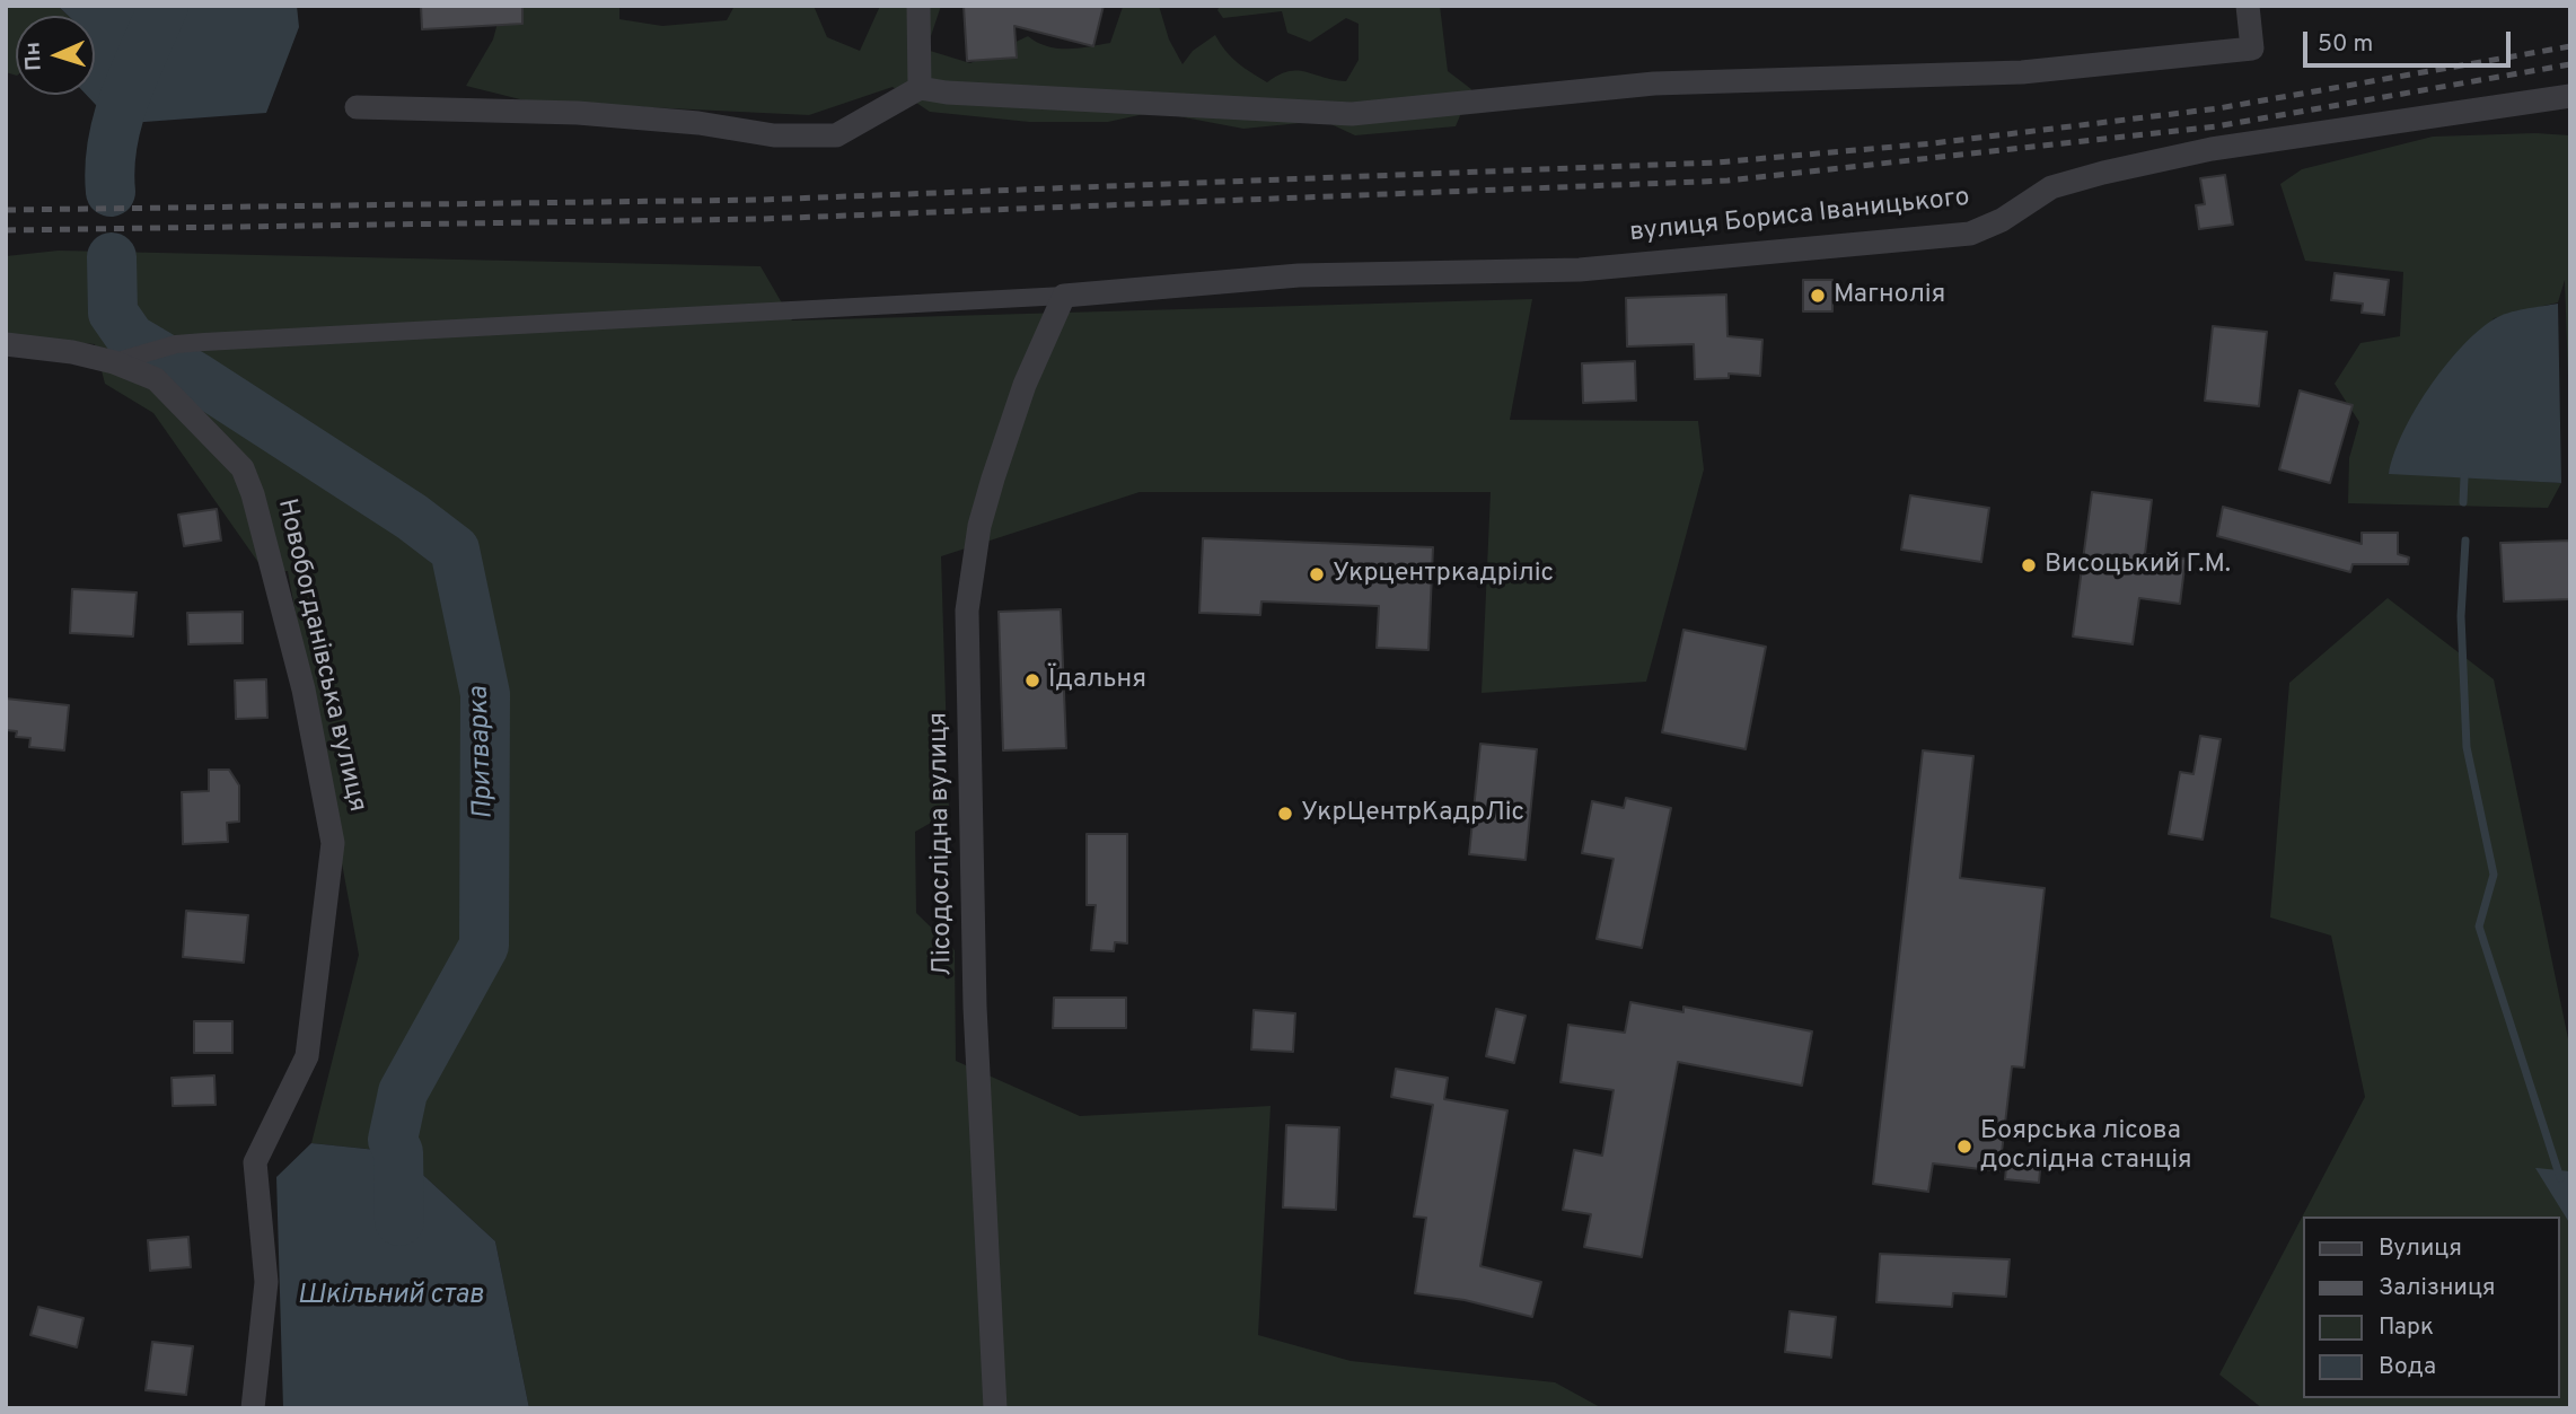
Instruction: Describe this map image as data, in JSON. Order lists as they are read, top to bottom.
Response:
{
  "streets": {
    "street": ["вулиця Бориса Іваницького", "Новобогданівська вулиця", "Лісодослідна вулиця"]
  },
  "crossings": [
    ["вулиця Бориса Іваницького", "Лісодослідна вулиця"]
  ],
  "water": ["Притварка", "Шкільний став"],
  "places": [
    "Магнолія",
    "Висоцький Г.М.",
    "Укрцентркадріліс",
    "Їдальня",
    "УкрЦентрКадрЛіс",
    "Боярська лісова дослідна станція"
  ],
  "legend": [
    "Вулиця",
    "Залізниця",
    "Парк",
    "Вода"
  ],
  "scale_bar": "50 m",
  "north": "left"
}
